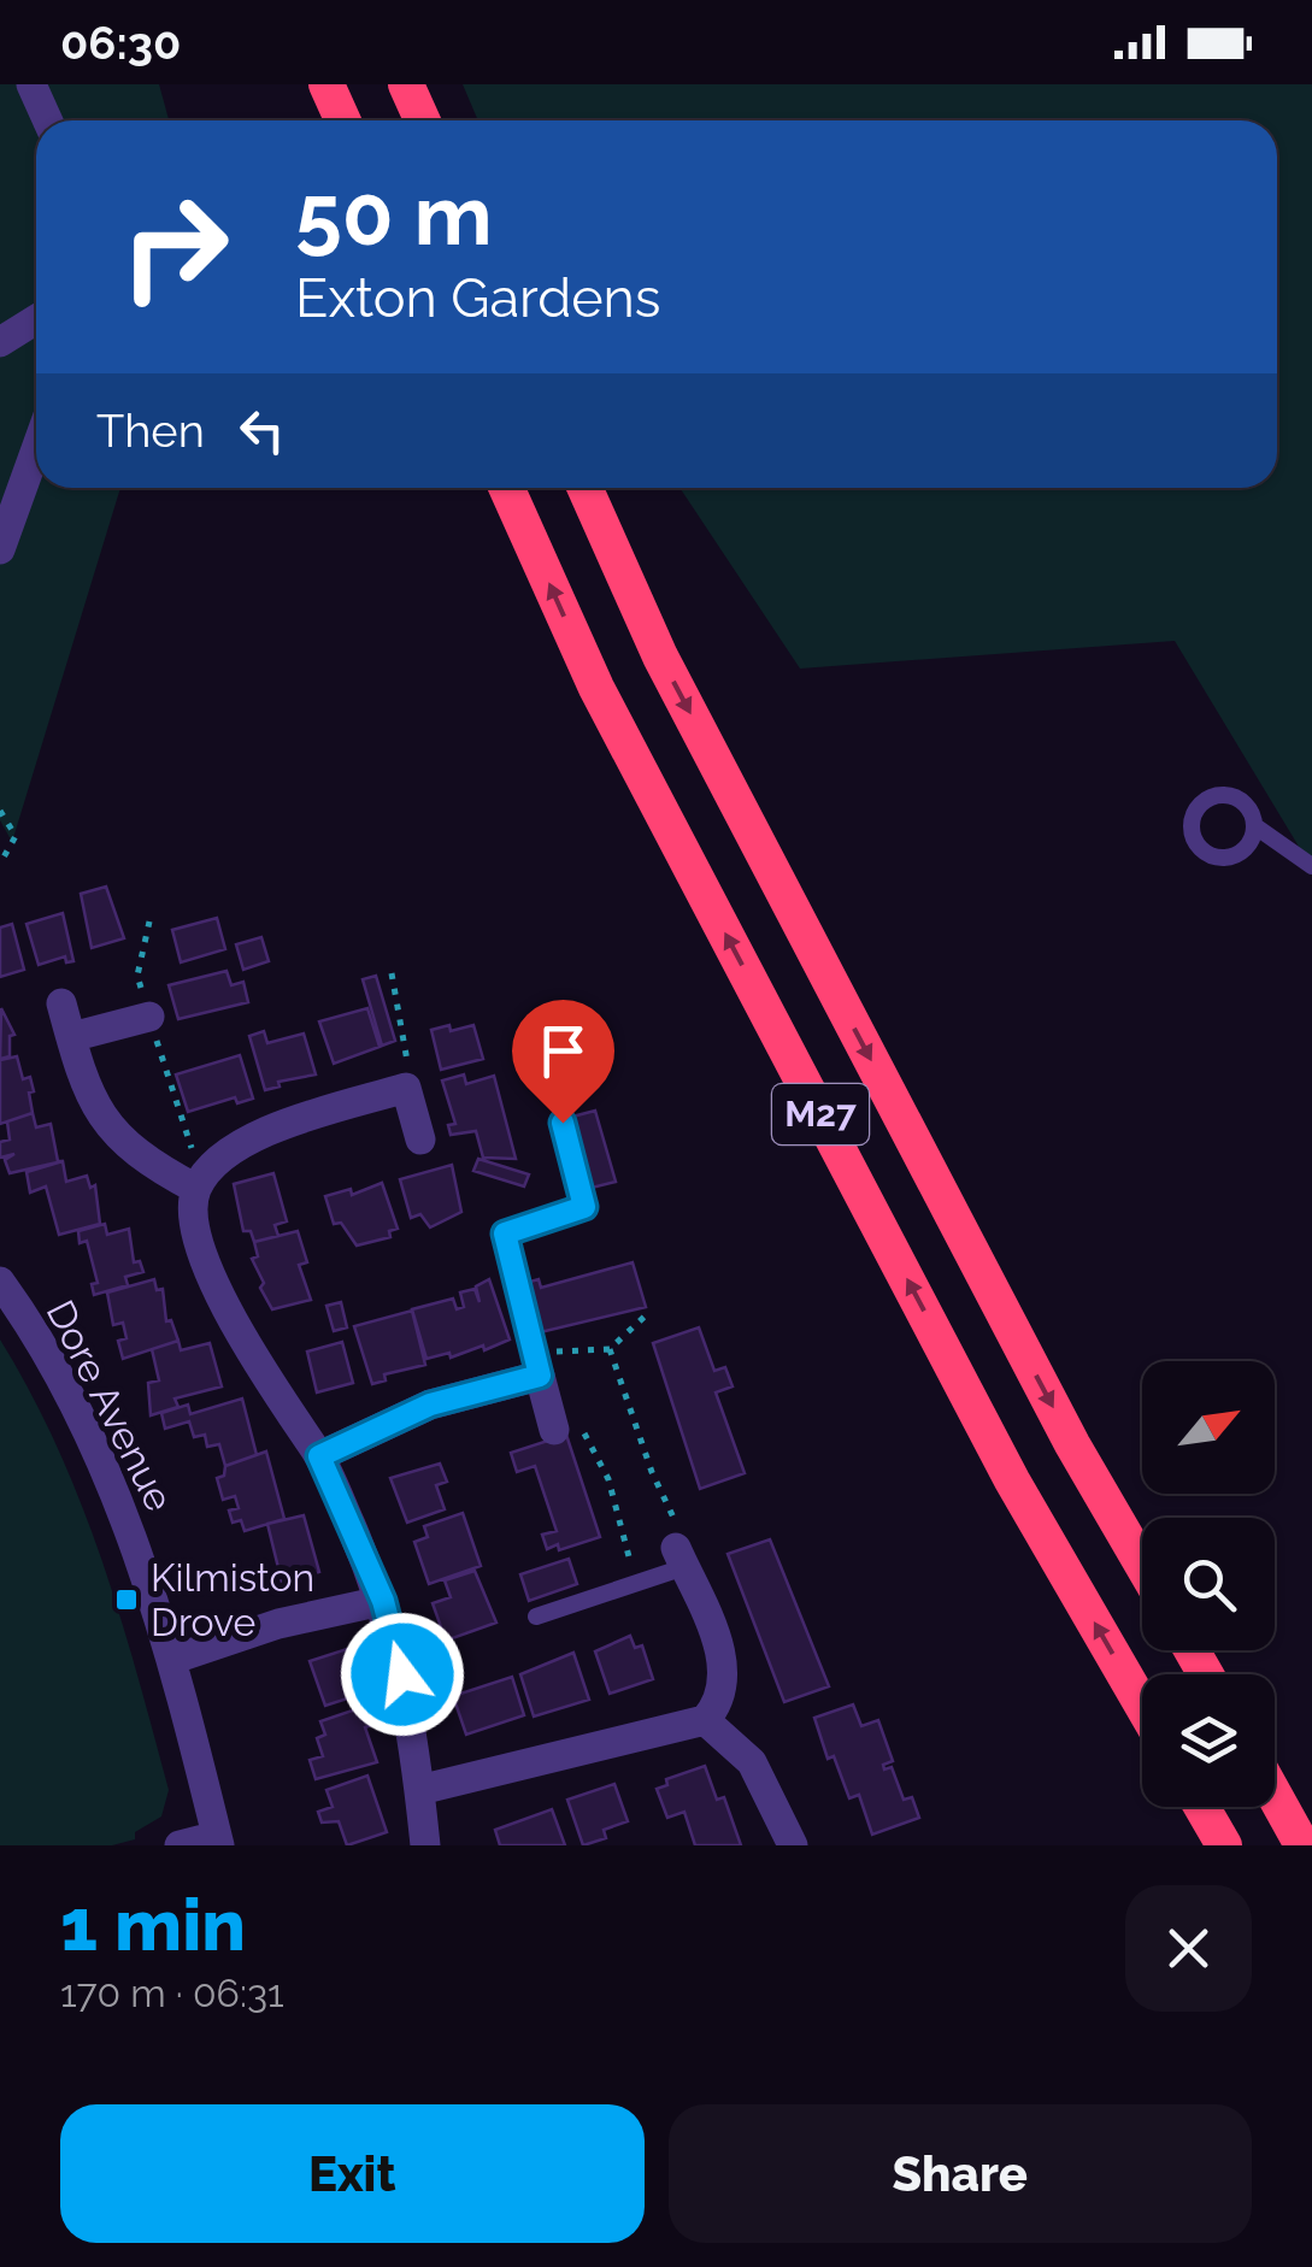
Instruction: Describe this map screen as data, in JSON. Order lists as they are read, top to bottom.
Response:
{
  "streets": {
    "highway": ["M27"],
    "street": ["Dore Avenue"]
  },
  "places": {
    "transit": ["Kilmiston Drove"]
  },
  "north": "top right",
  "page": {
    "status": "06:30",
    "turn": ["50 m", "Exton Gardens"],
    "then": "Then",
    "heading": ["1 min", "170 m · 06:31"],
    "buttons": ["Exit", "Share"]
  }
}
